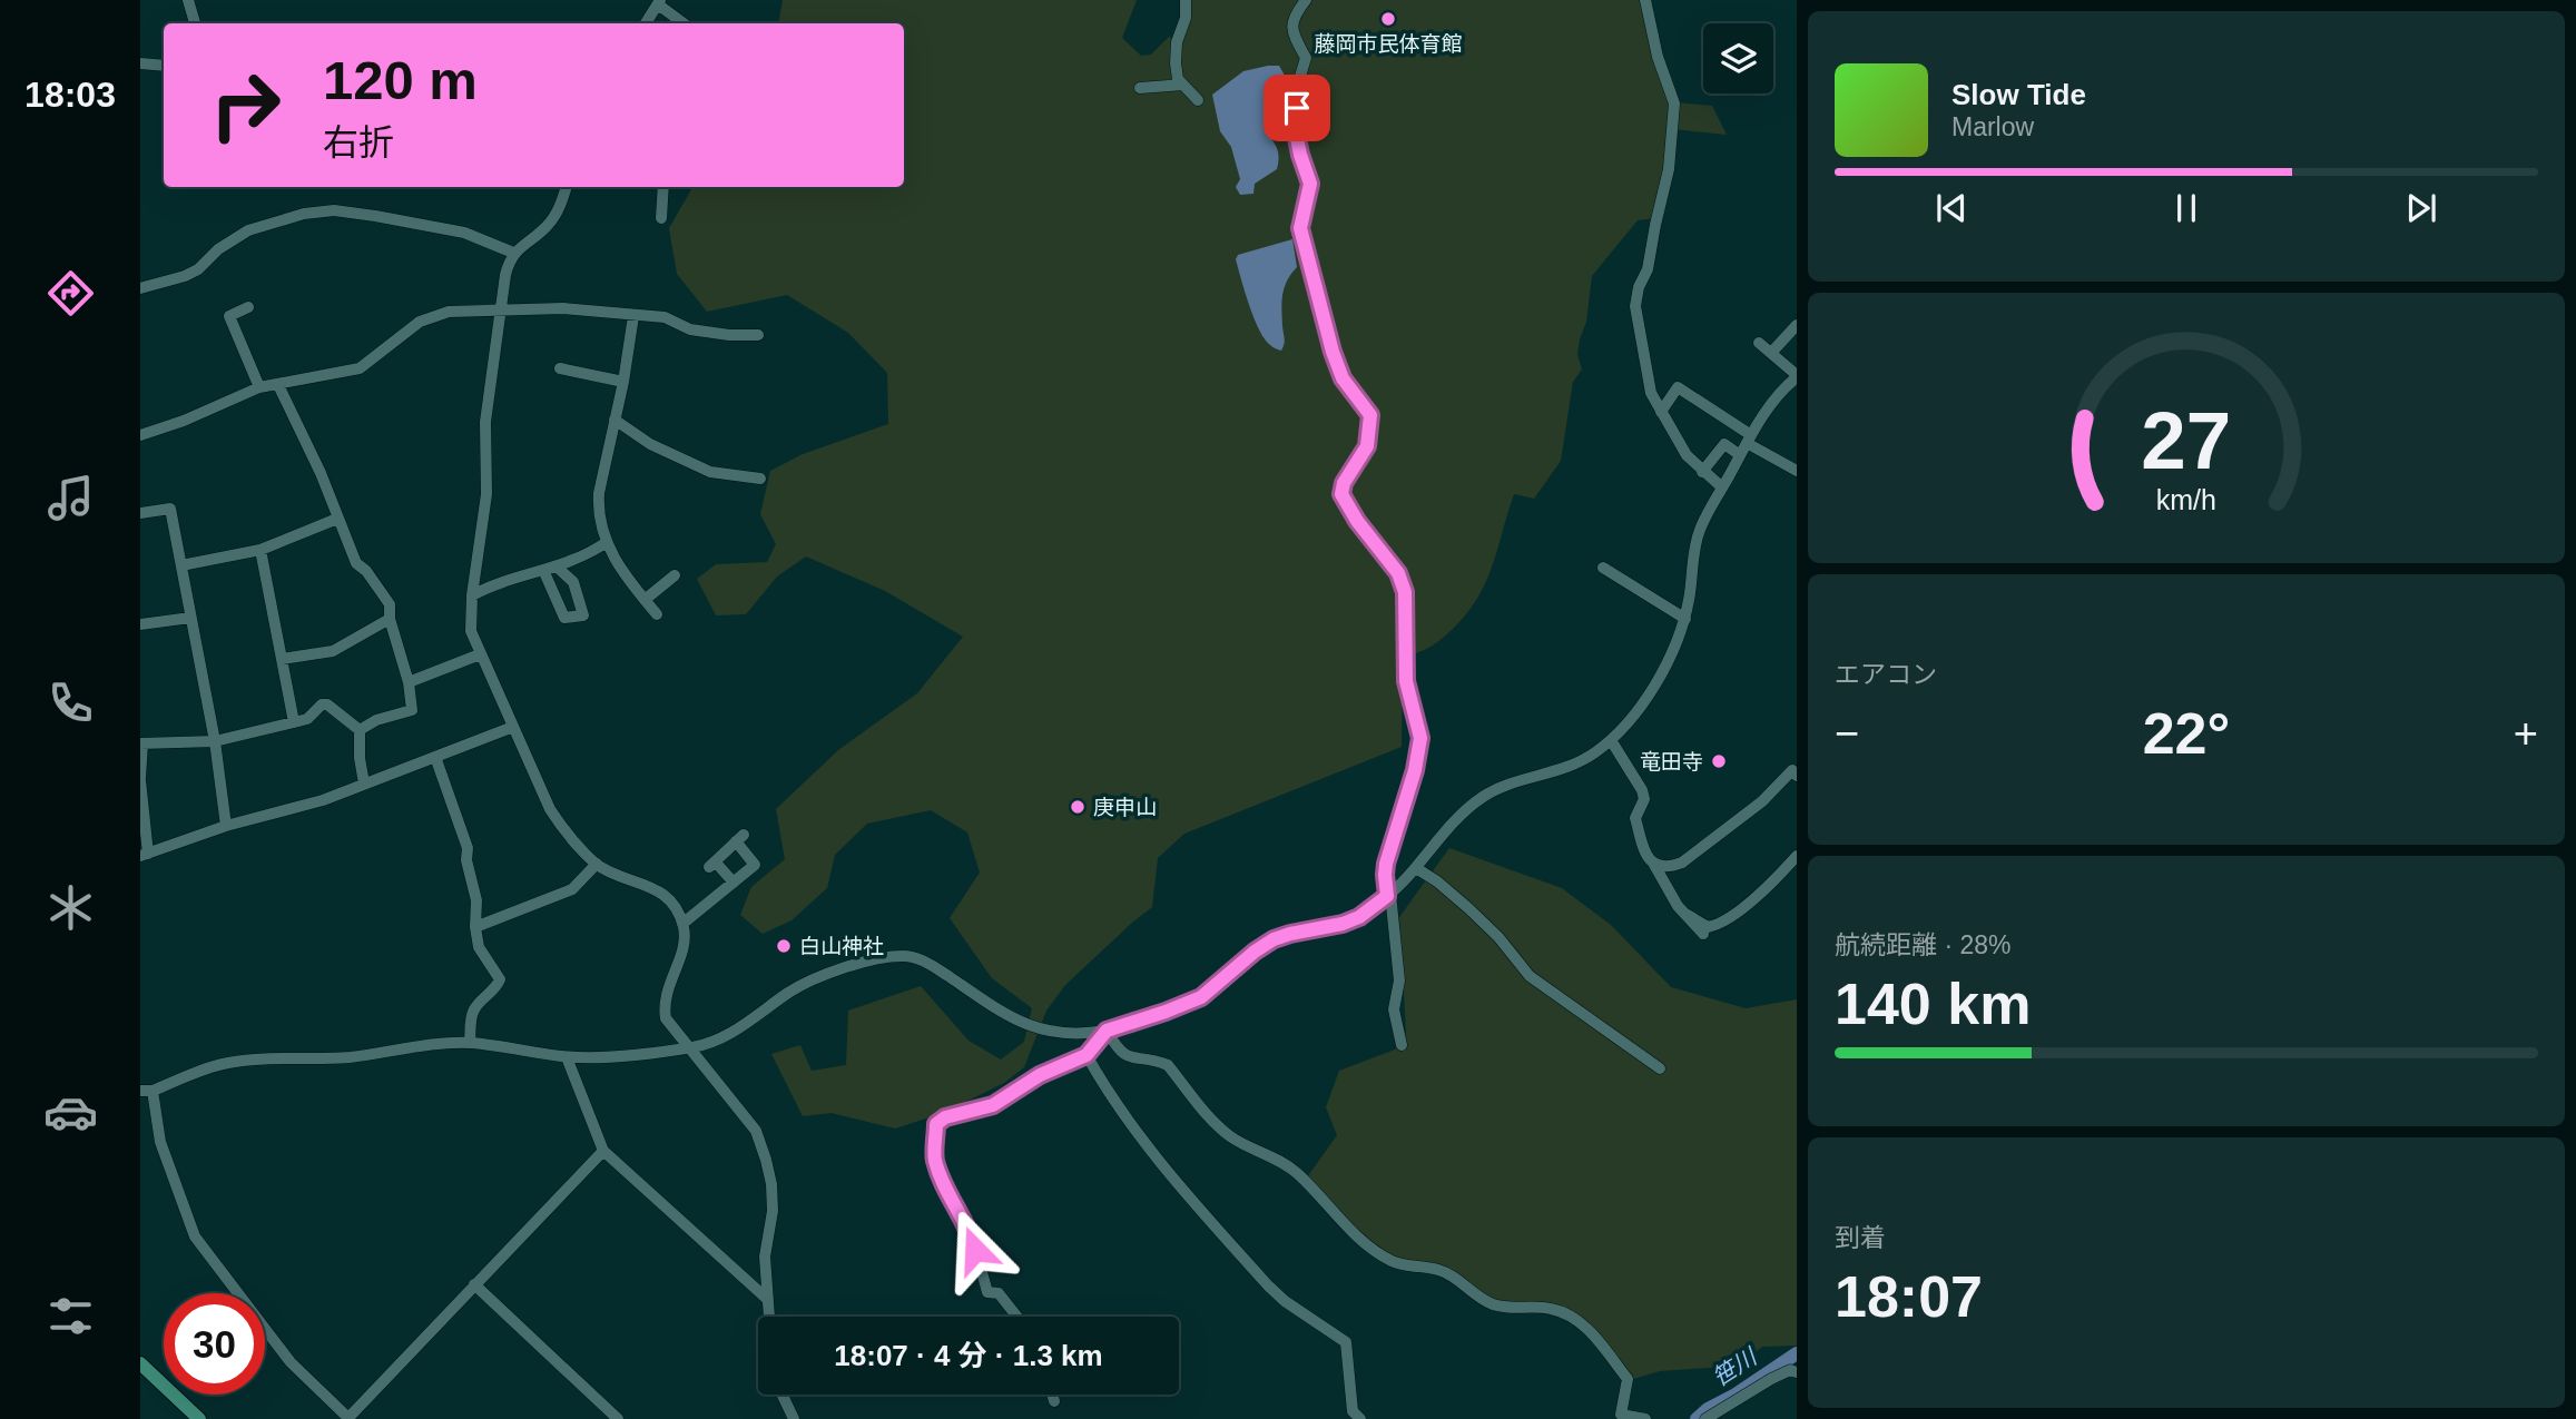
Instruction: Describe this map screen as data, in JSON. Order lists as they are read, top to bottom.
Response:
{
  "water": ["笹川"],
  "places": [
    "藤岡市民体育館",
    "竜田寺",
    "庚申山",
    "白山神社"
  ],
  "page": {
    "tabs": "18:03",
    "turn": ["120 m", "右折"],
    "song": ["Slow Tide", "Marlow"],
    "tile": [
      "エアコン",
      ["航続距離 · 28%", "140 km"],
      ["到着", "18:07"]
    ],
    "heat": ["−", "22°", "+"],
    "limit": "30",
    "trip": "18:07 · 4 分 · 1.3 km",
    "gauge": ["27", "km/h"]
  }
}
